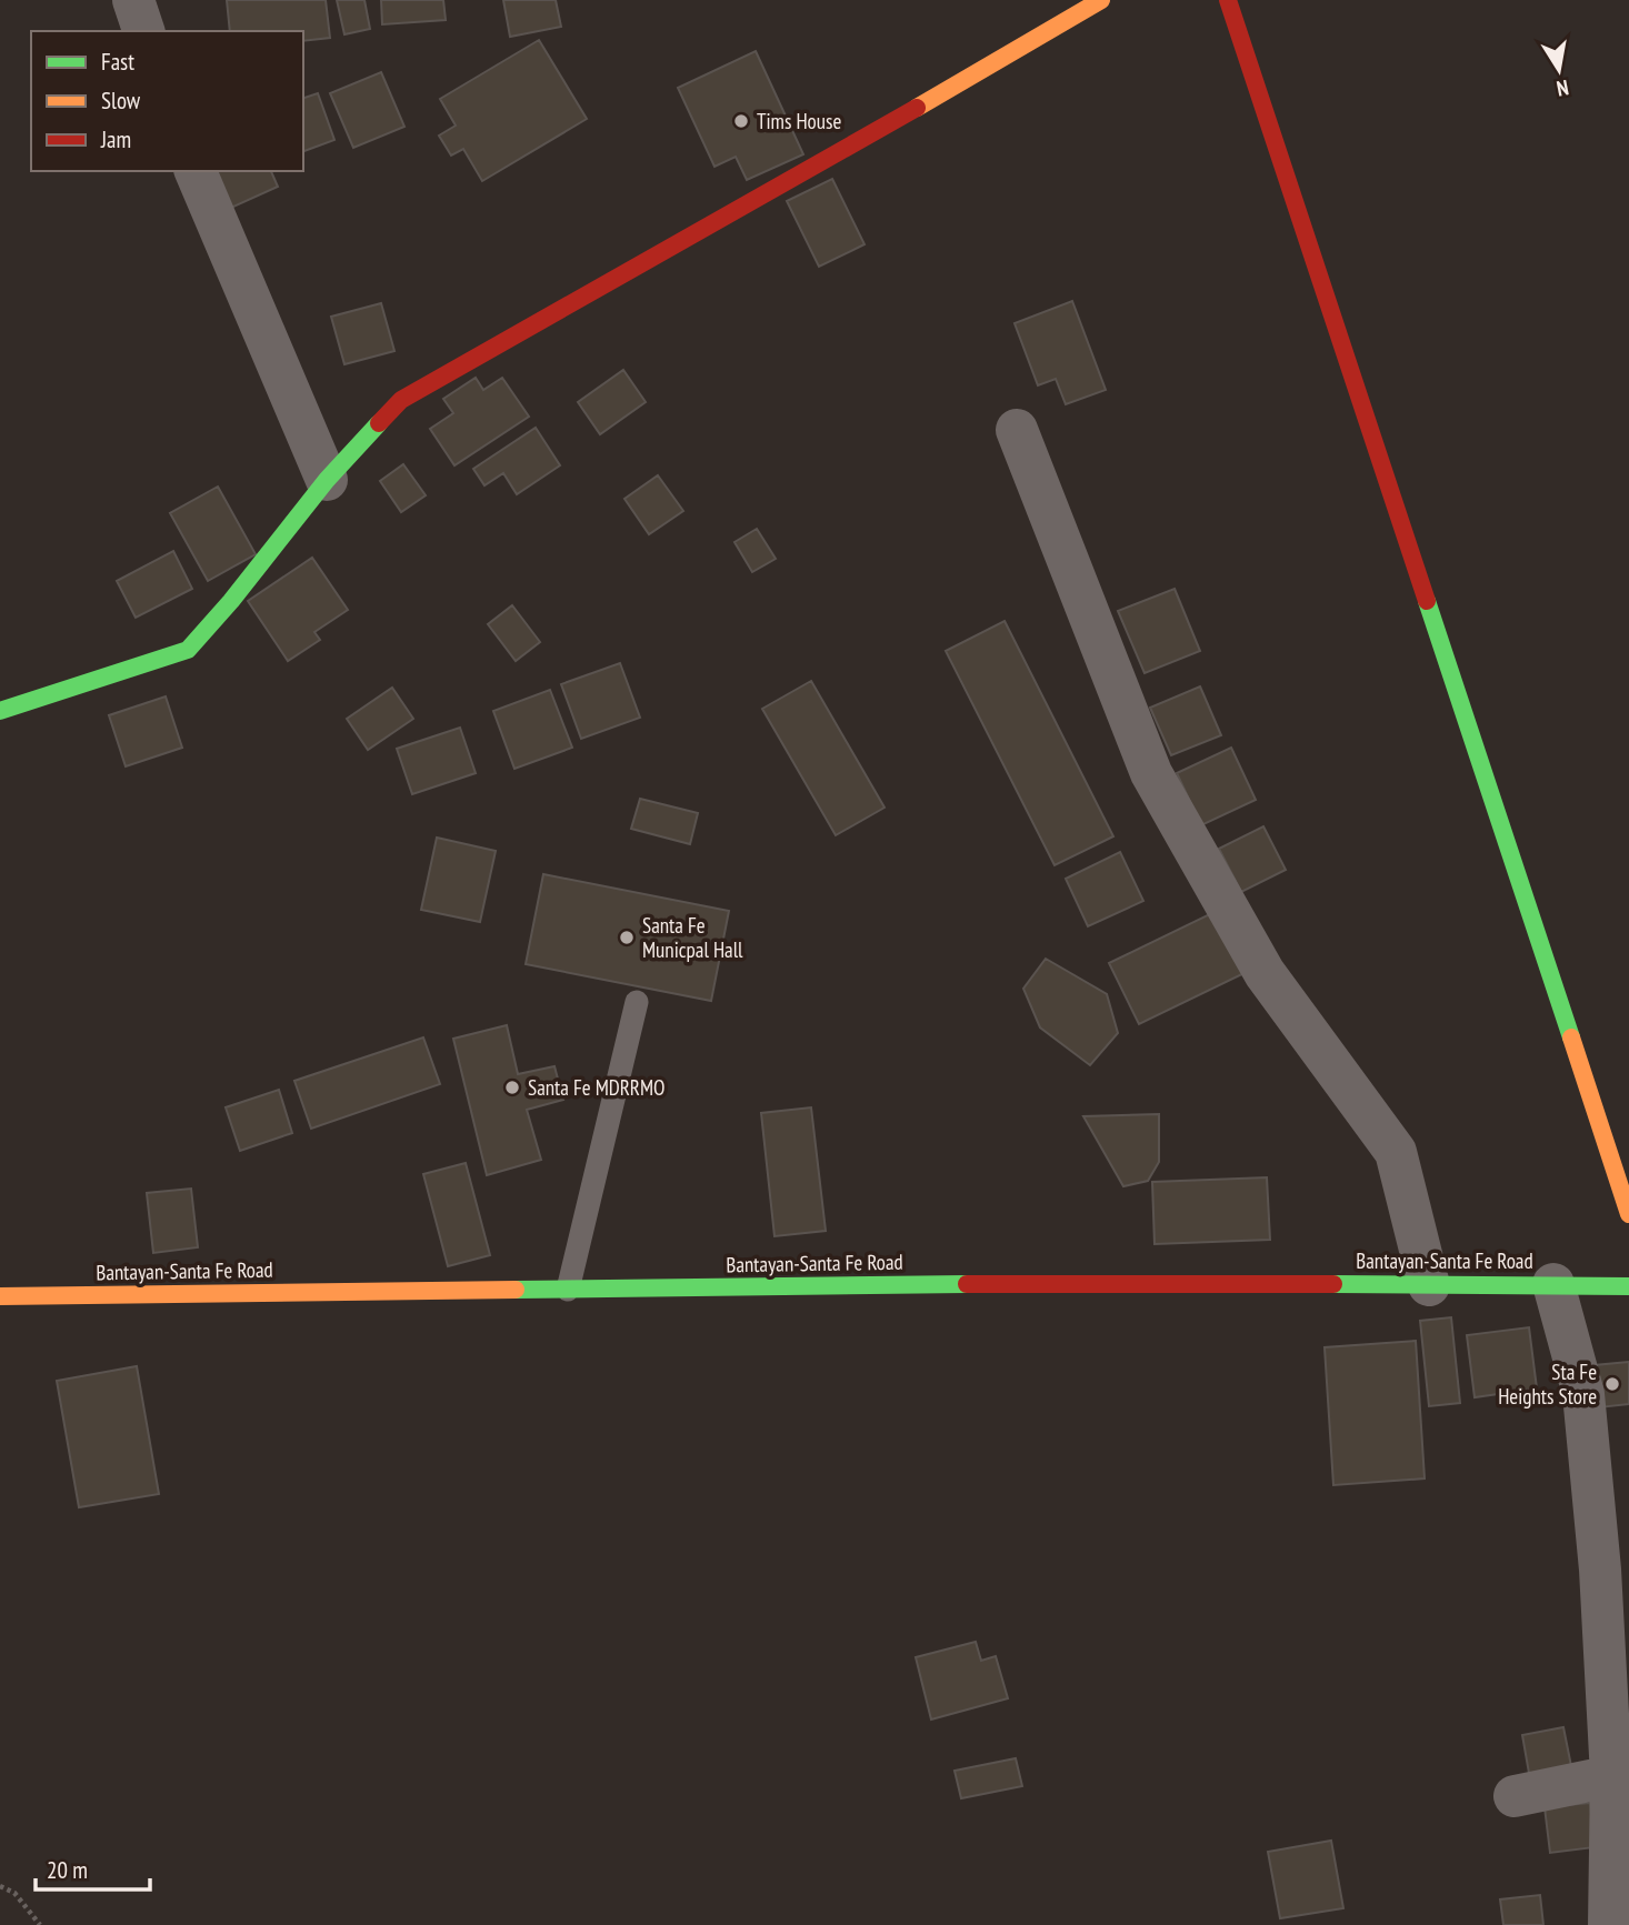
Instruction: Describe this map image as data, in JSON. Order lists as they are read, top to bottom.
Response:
{
  "streets": {
    "street": ["Bantayan-Santa Fe Road"]
  },
  "places": [
    "Tims House",
    "Santa Fe Municpal Hall",
    "Santa Fe MDRRMO",
    "Sta Fe Heights Store"
  ],
  "legend": ["Fast", "Slow", "Jam"],
  "scale_bar": "20 m",
  "north": "bottom"
}
